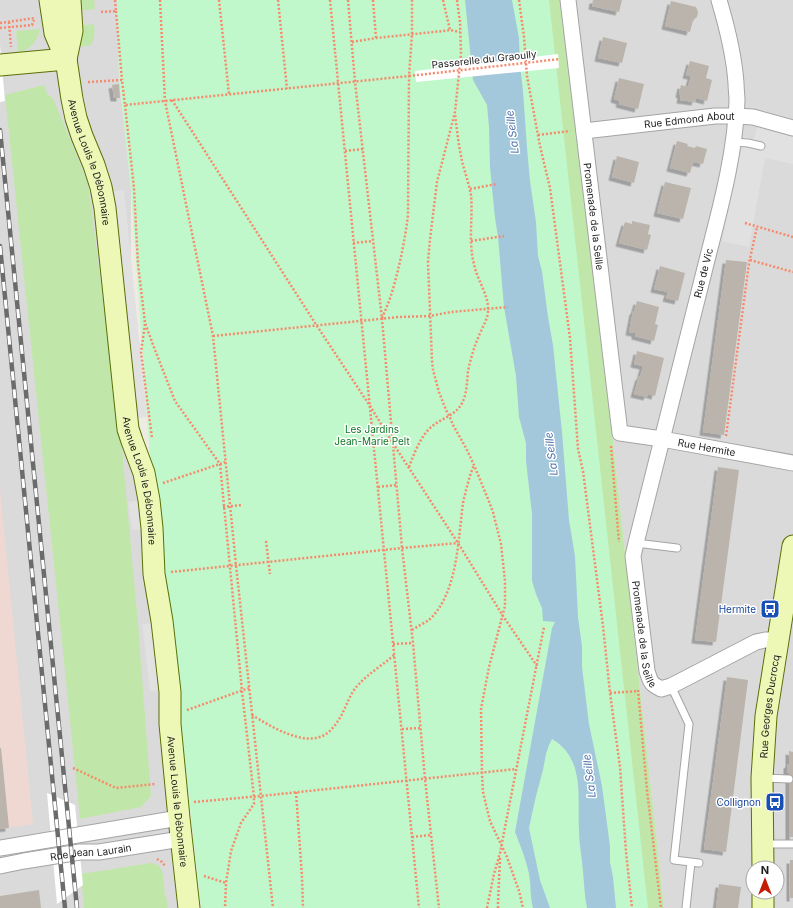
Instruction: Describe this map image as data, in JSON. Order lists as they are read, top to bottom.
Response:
{
  "streets": {
    "street": [
      "Rue Edmond About",
      "Avenue Louis le Débonnaire",
      "Promenade de la Seille",
      "Rue de Vic",
      "Rue Hermite",
      "Rue Georges Ducrocq",
      "Rue Jean Laurain"
    ],
    "path": ["Passerelle du Graoully"]
  },
  "crossings": [
    ["Rue Edmond About", "Promenade de la Seille"],
    ["Rue Edmond About", "Rue de Vic"],
    ["Avenue Louis le Débonnaire", "Rue Jean Laurain"],
    ["Promenade de la Seille", "Rue de Vic"],
    ["Promenade de la Seille", "Rue Hermite"],
    ["Promenade de la Seille", "Rue Georges Ducrocq"],
    ["Rue de Vic", "Rue Hermite"]
  ],
  "water": ["La Seille"],
  "parks": ["Les Jardins Jean-Marie Pelt"],
  "places": {
    "bus stop": ["Hermite", "Collignon"]
  },
  "north": "top"
}
